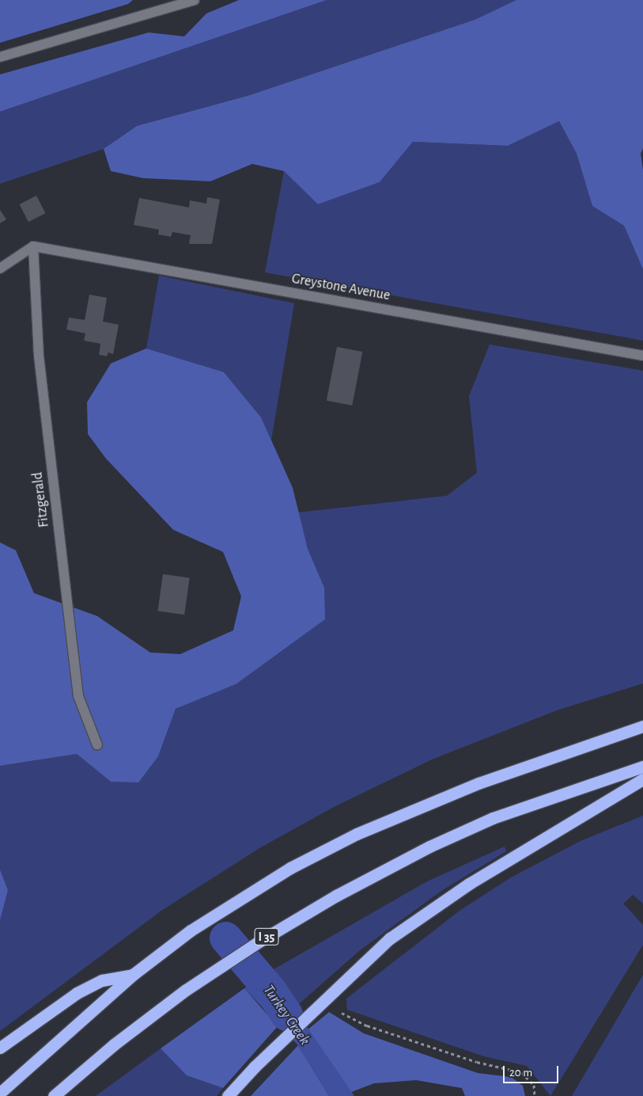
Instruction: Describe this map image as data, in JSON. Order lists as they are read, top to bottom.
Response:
{
  "streets": {
    "highway": ["I 35"],
    "street": ["Greystone Avenue", "Fitzgerald"]
  },
  "crossings": [
    ["Greystone Avenue", "Fitzgerald"]
  ],
  "water": ["Turkey Creek"],
  "scale_bar": "20 m"
}
